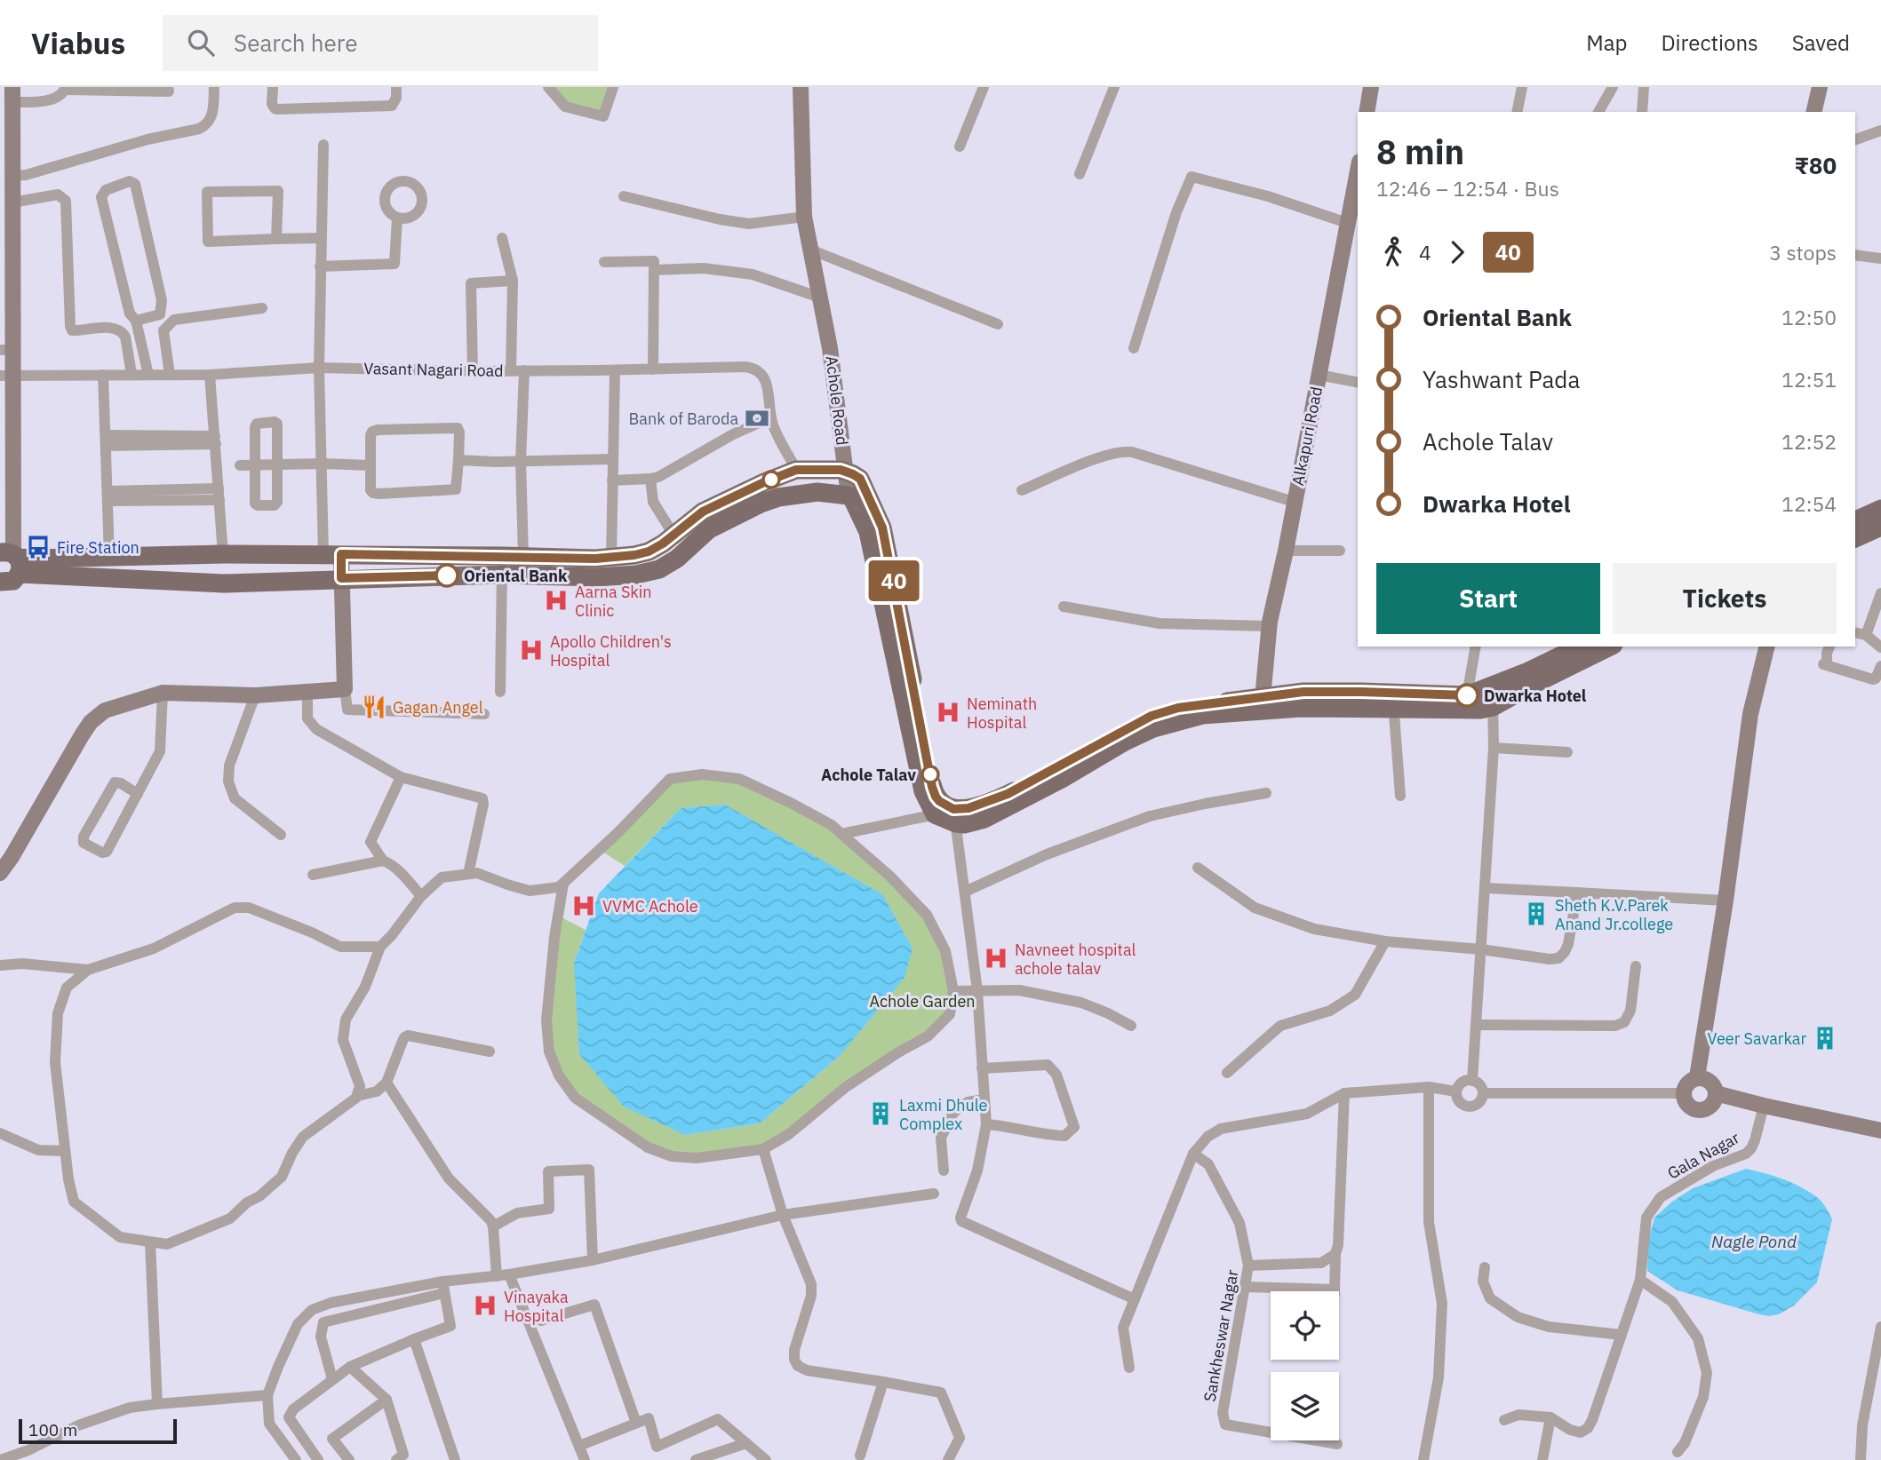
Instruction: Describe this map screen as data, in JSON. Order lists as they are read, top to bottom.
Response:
{
  "streets": {
    "main road": ["Achole Road"],
    "street": [
      "Vasant Nagari Road",
      "Alkapuri Road",
      "Gala Nagar",
      "Sankheswar Nagar"
    ]
  },
  "water": ["Nagle Pond"],
  "parks": ["Achole Garden"],
  "places": {
    "bank": ["Bank of Baroda"],
    "bus stop": ["Fire Station"],
    "other": ["Oriental Bank", "Dwarka Hotel", "Achole Talav"],
    "hospital": [
      "Aarna Skin Clinic",
      "Apollo Children's Hospital",
      "Neminath Hospital",
      "VVMC Achole",
      "Navneet hospital achole talav",
      "Vinayaka Hospital"
    ],
    "restaurant": ["Gagan Angel"],
    "building": ["Sheth K.V.Parek Anand Jr.college", "Veer Savarkar", "Laxmi Dhule Complex"]
  },
  "lines": ["bus line 40"],
  "scale_bar": "100 m",
  "page": {
    "header": "Viabus",
    "search": "Search here",
    "nav": ["Map", "Directions", "Saved"],
    "on_map": "40",
    "heading": ["8 min", "12:46 – 12:54 · Bus", "₹80"],
    "legs": ["4", "40", "3 stops"],
    "list": [
      {
        "name": "Oriental Bank",
        "value": "12:50"
      },
      {
        "name": "Yashwant Pada",
        "value": "12:51"
      },
      {
        "name": "Achole Talav",
        "value": "12:52"
      },
      {
        "name": "Dwarka Hotel",
        "value": "12:54"
      }
    ],
    "buttons": ["Start", "Tickets"],
    "scale": "100 m"
  }
}
